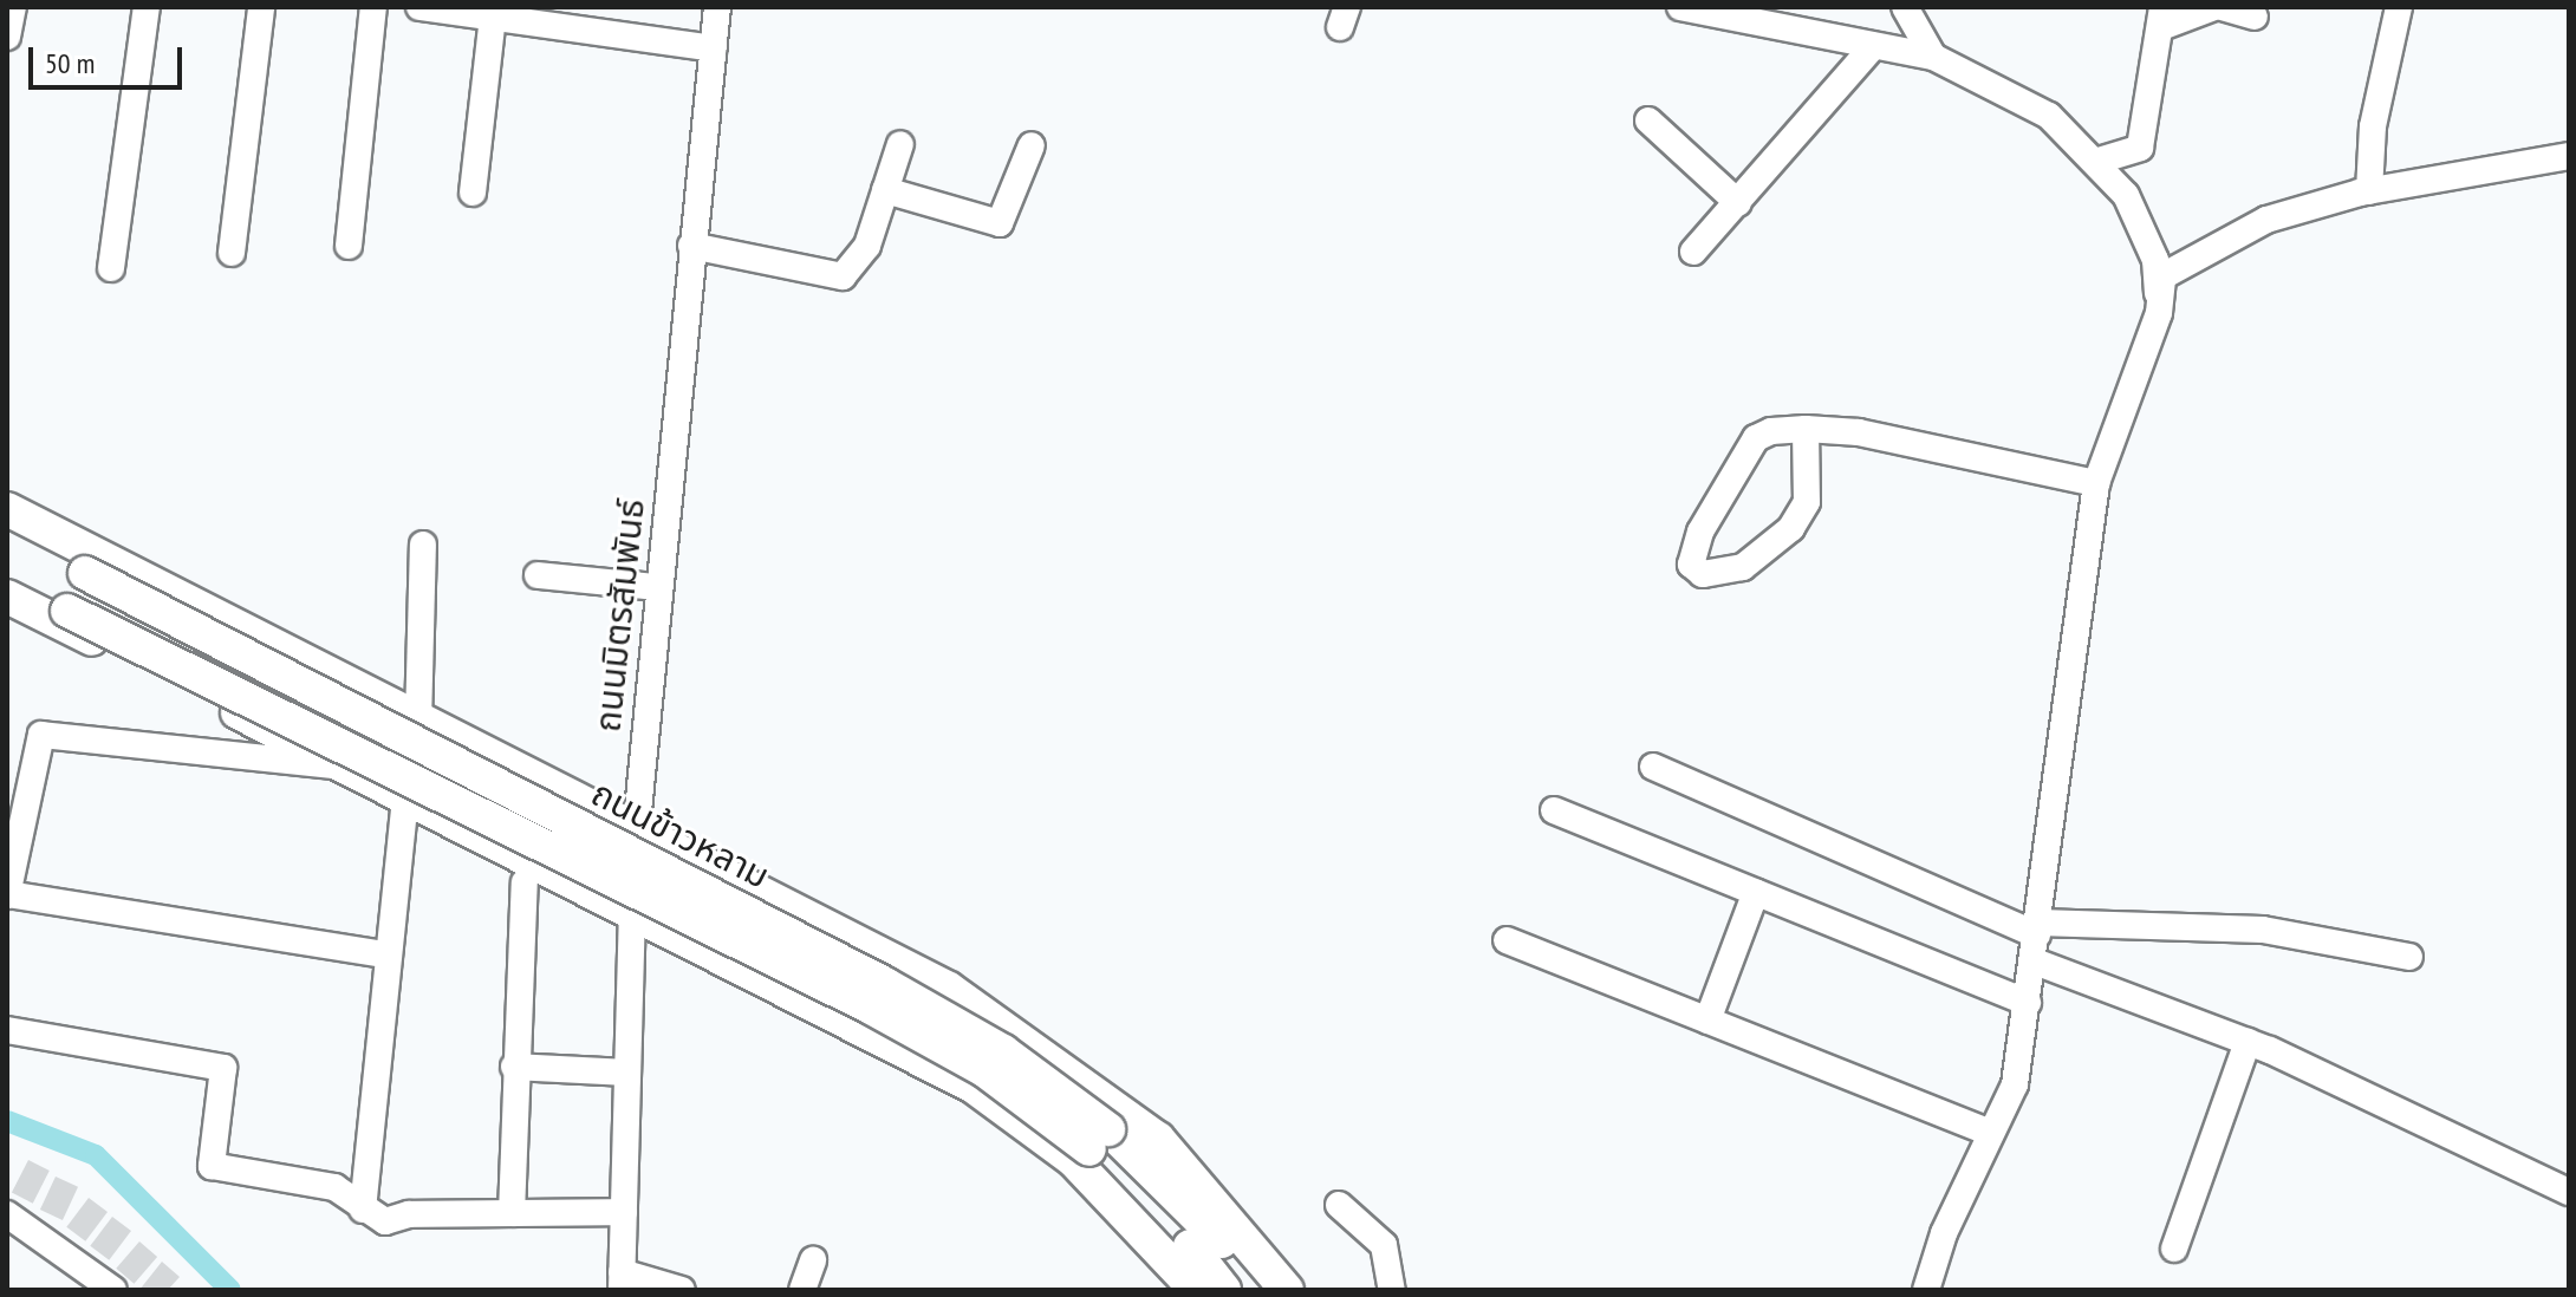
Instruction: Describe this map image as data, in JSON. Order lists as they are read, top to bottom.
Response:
{
  "streets": {
    "main road": ["ถนนข้าวหลาม"],
    "street": ["ถนนมิตรสัมพันธ์"]
  },
  "scale_bar": "50 m"
}
